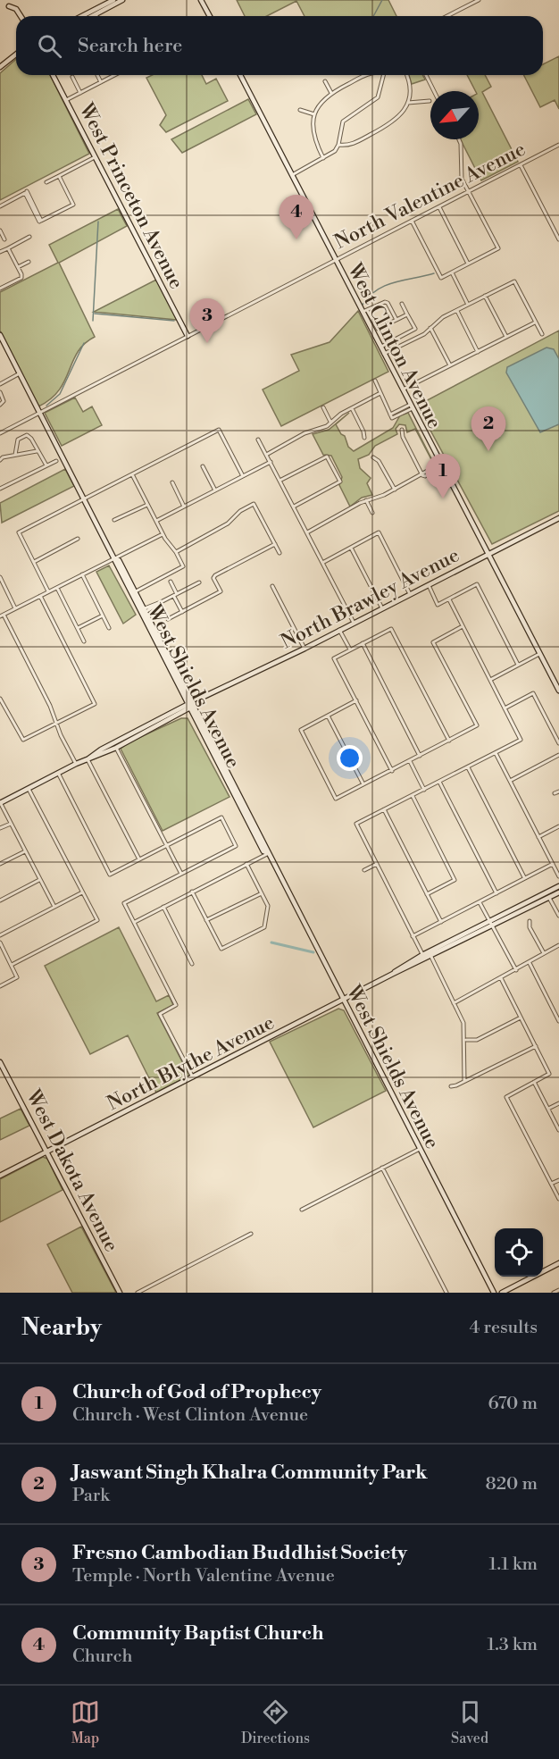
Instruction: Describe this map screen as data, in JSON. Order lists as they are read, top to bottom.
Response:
{
  "streets": {
    "street": [
      "North Valentine Avenue",
      "West Princeton Avenue",
      "West Clinton Avenue",
      "North Brawley Avenue",
      "West Shields Avenue",
      "North Blythe Avenue",
      "West Dakota Avenue"
    ]
  },
  "crossings": [
    ["North Valentine Avenue", "West Princeton Avenue"],
    ["North Valentine Avenue", "West Clinton Avenue"],
    ["North Valentine Avenue", "West Shields Avenue"],
    ["West Clinton Avenue", "North Brawley Avenue"],
    ["North Brawley Avenue", "West Shields Avenue"],
    ["West Shields Avenue", "North Blythe Avenue"],
    ["North Blythe Avenue", "West Dakota Avenue"]
  ],
  "north": "bottom left",
  "page": {
    "search": "Search here",
    "pins": [
      "4",
      "3",
      "2",
      "1"
    ],
    "heading": ["Nearby", "4 results"],
    "list": [
      {
        "mark": "1",
        "name": "Church of God of Prophecy",
        "note": "Church · West Clinton Avenue",
        "value": "670 m"
      },
      {
        "mark": "2",
        "name": "Jaswant Singh Khalra Community Park",
        "note": "Park",
        "value": "820 m"
      },
      {
        "mark": "3",
        "name": "Fresno Cambodian Buddhist Society",
        "note": "Temple · North Valentine Avenue",
        "value": "1.1 km"
      },
      {
        "mark": "4",
        "name": "Community Baptist Church",
        "note": "Church",
        "value": "1.3 km"
      }
    ],
    "nav": ["Map", "Directions", "Saved"]
  }
}
